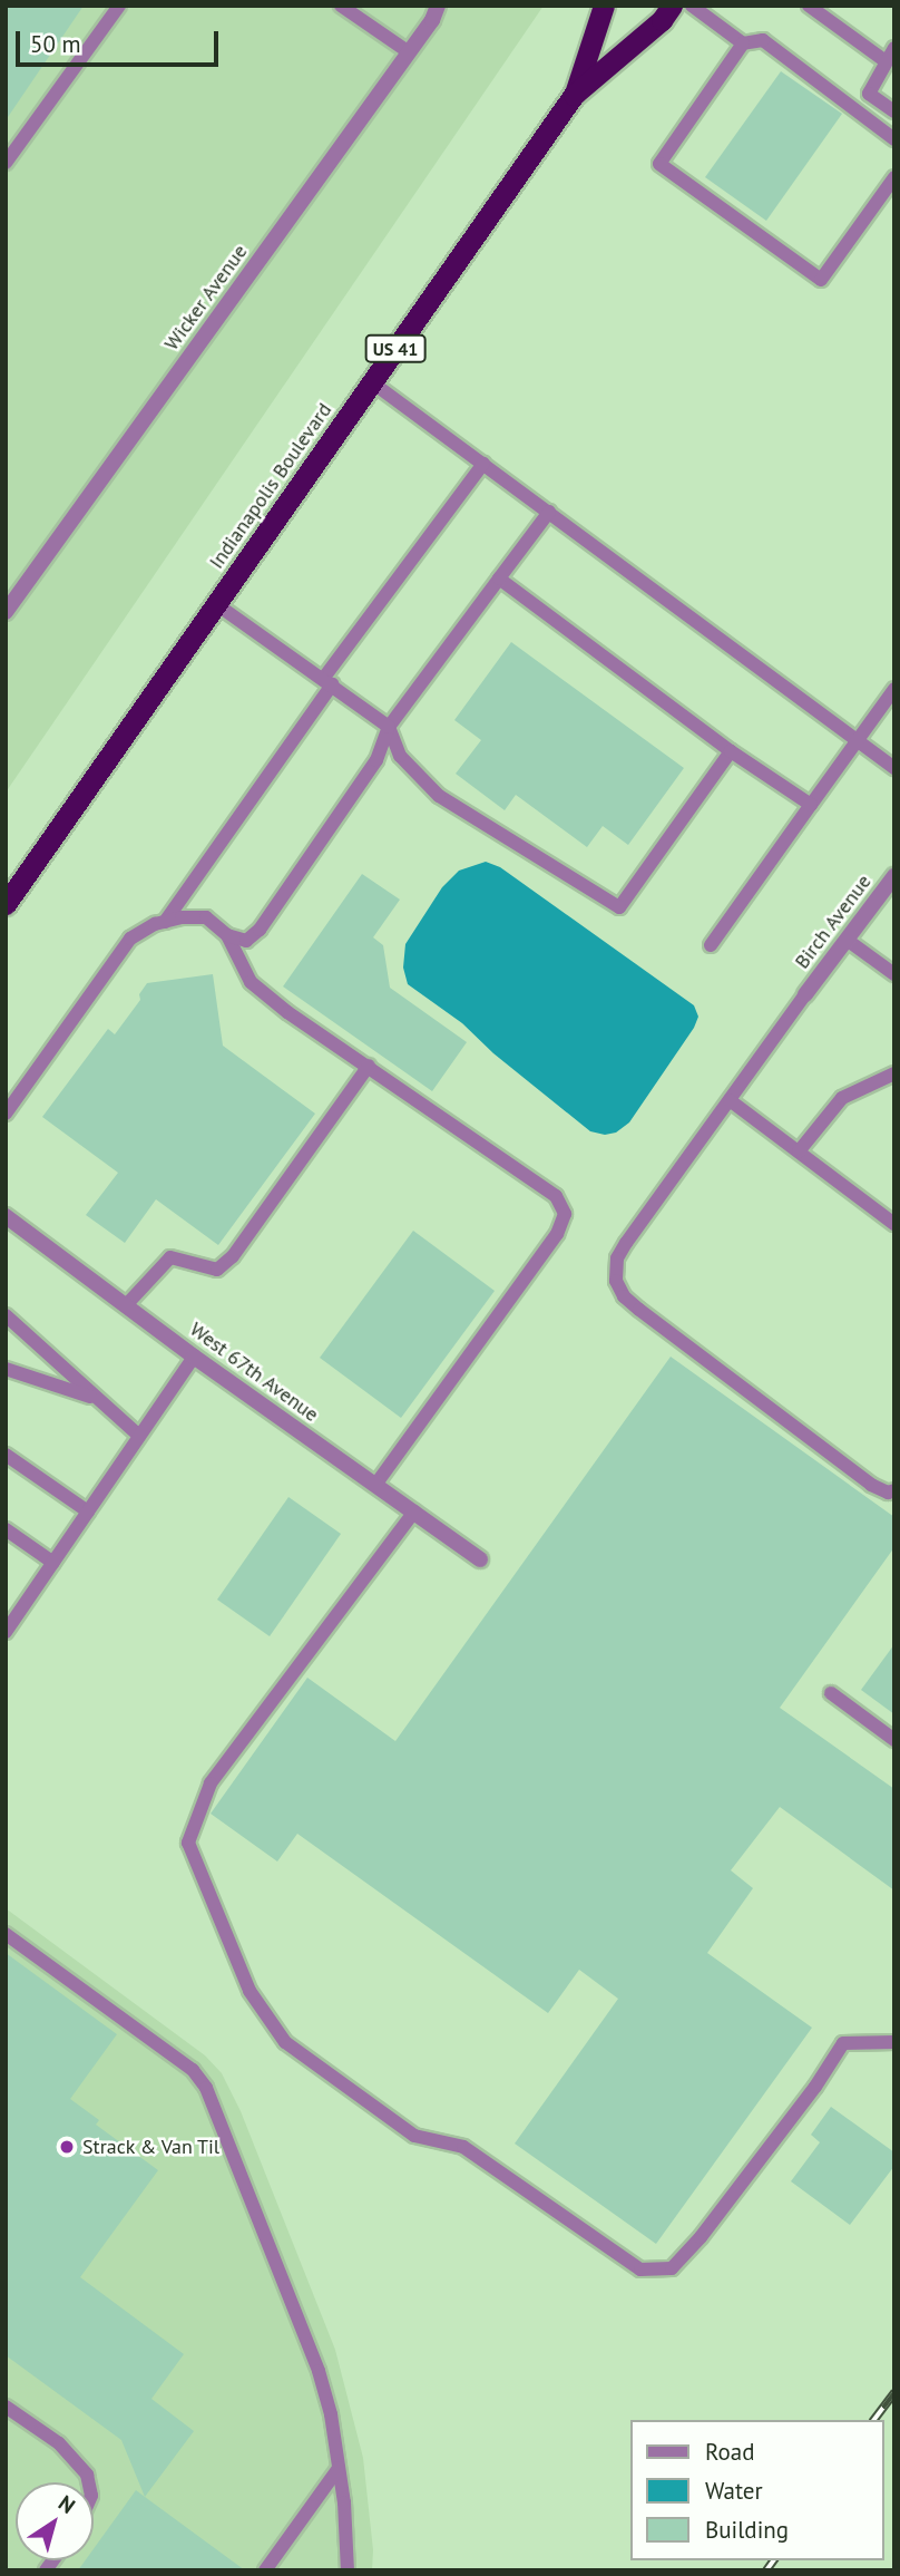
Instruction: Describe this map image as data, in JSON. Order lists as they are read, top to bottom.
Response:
{
  "streets": {
    "highway": ["US 41", "Indianapolis Boulevard"],
    "street": ["Wicker Avenue", "Birch Avenue", "West 67th Avenue"]
  },
  "places": ["Strack & Van Til"],
  "legend": ["Road", "Water", "Building"],
  "scale_bar": "50 m",
  "north": "top right"
}
